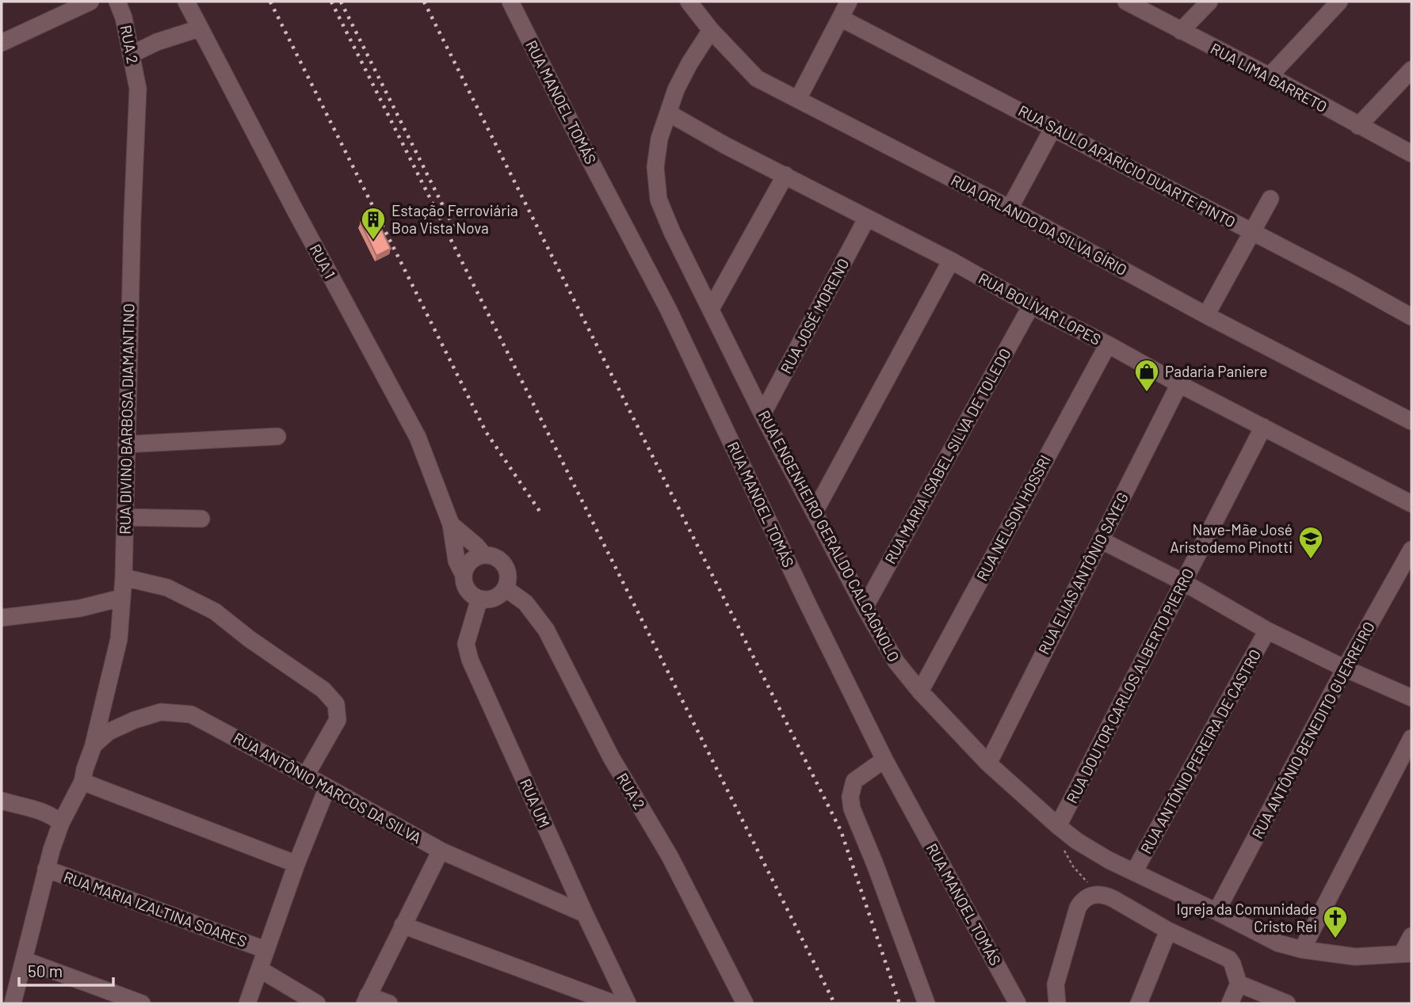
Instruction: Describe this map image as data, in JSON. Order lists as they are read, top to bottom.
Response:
{
  "streets": {
    "street": [
      "RUA 2",
      "RUA LIMA BARRETO",
      "RUA MANOEL TOMÁS",
      "RUA SAULO APARÍCIO DUARTE PINTO",
      "RUA ORLANDO DA SILVA GÍRIO",
      "RUA 1",
      "RUA BOLÍVAR LOPES",
      "RUA JOSÉ MORENO",
      "RUA DIVINO BARBOSA DIAMANTINO",
      "RUA MARIA ISABEL SILVA DE TOLEDO",
      "RUA NELSON HOSSRI",
      "RUA ENGENHEIRO GERALDO CALCAGNOLO",
      "RUA ELIAS ANTÔNIO SAYEG",
      "RUA DOUTOR CARLOS ALBERTO PIERRO",
      "RUA ANTÔNIO BENEDITO GUERREIRO",
      "RUA ANTÔNIO PEREIRA DE CASTRO",
      "RUA ANTÔNIO MARCOS DA SILVA",
      "RUA UM",
      "RUA MARIA IZALTINA SOARES"
    ]
  },
  "crossings": [
    ["RUA 2", "RUA 1"],
    ["RUA 2", "RUA DIVINO BARBOSA DIAMANTINO"],
    ["RUA 2", "RUA UM"],
    ["RUA ORLANDO DA SILVA GÍRIO", "RUA ENGENHEIRO GERALDO CALCAGNOLO"],
    ["RUA 1", "RUA UM"],
    ["RUA BOLÍVAR LOPES", "RUA JOSÉ MORENO"],
    ["RUA BOLÍVAR LOPES", "RUA MARIA ISABEL SILVA DE TOLEDO"],
    ["RUA BOLÍVAR LOPES", "RUA NELSON HOSSRI"],
    ["RUA BOLÍVAR LOPES", "RUA ENGENHEIRO GERALDO CALCAGNOLO"],
    ["RUA BOLÍVAR LOPES", "RUA ELIAS ANTÔNIO SAYEG"],
    ["RUA BOLÍVAR LOPES", "RUA DOUTOR CARLOS ALBERTO PIERRO"],
    ["RUA JOSÉ MORENO", "RUA ENGENHEIRO GERALDO CALCAGNOLO"],
    ["RUA DIVINO BARBOSA DIAMANTINO", "RUA ANTÔNIO MARCOS DA SILVA"],
    ["RUA MARIA ISABEL SILVA DE TOLEDO", "RUA ENGENHEIRO GERALDO CALCAGNOLO"],
    ["RUA NELSON HOSSRI", "RUA ENGENHEIRO GERALDO CALCAGNOLO"],
    ["RUA ENGENHEIRO GERALDO CALCAGNOLO", "RUA ELIAS ANTÔNIO SAYEG"],
    ["RUA ENGENHEIRO GERALDO CALCAGNOLO", "RUA DOUTOR CARLOS ALBERTO PIERRO"],
    ["RUA ENGENHEIRO GERALDO CALCAGNOLO", "RUA ANTÔNIO BENEDITO GUERREIRO"],
    ["RUA ENGENHEIRO GERALDO CALCAGNOLO", "RUA ANTÔNIO PEREIRA DE CASTRO"],
    ["RUA ANTÔNIO MARCOS DA SILVA", "RUA UM"]
  ],
  "places": {
    "building": ["Estação Ferroviária Boa Vista Nova"],
    "shop": ["Padaria Paniere"],
    "school or university": ["Nave-Mãe José Aristodemo Pinotti"],
    "church": ["Igreja da Comunidade Cristo Rei"]
  },
  "scale_bar": "50 m"
}
